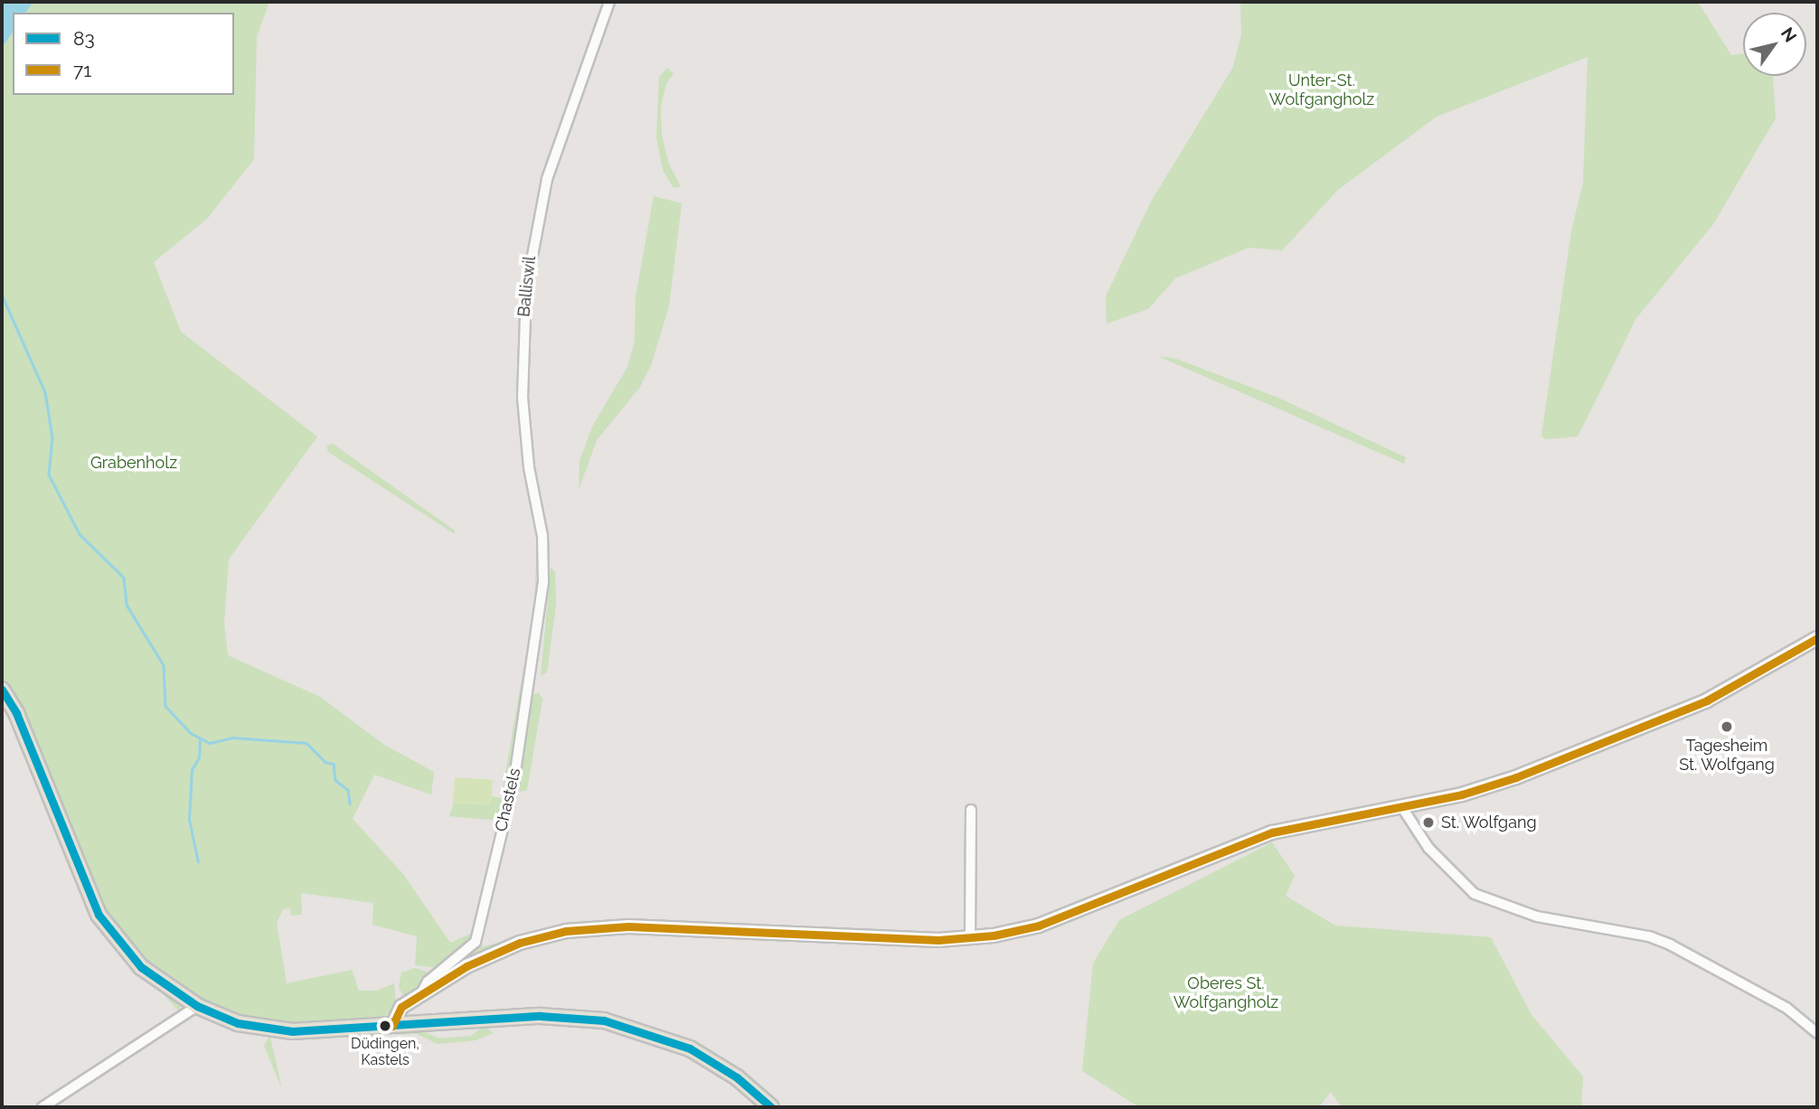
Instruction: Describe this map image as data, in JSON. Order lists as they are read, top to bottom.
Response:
{
  "streets": {
    "main road": ["Chastels"],
    "street": ["Balliswil"]
  },
  "crossings": [
    ["Balliswil", "Chastels"]
  ],
  "parks": ["Unter-St. Wolfgangholz", "Grabenholz", "Oberes St. Wolfgangholz"],
  "places": ["Tagesheim St. Wolfgang", "St. Wolfgang", "Düdingen, Kastels"],
  "lines": ["transit line 71", "transit line 83"],
  "legend": ["83", "71"],
  "north": "top right"
}
